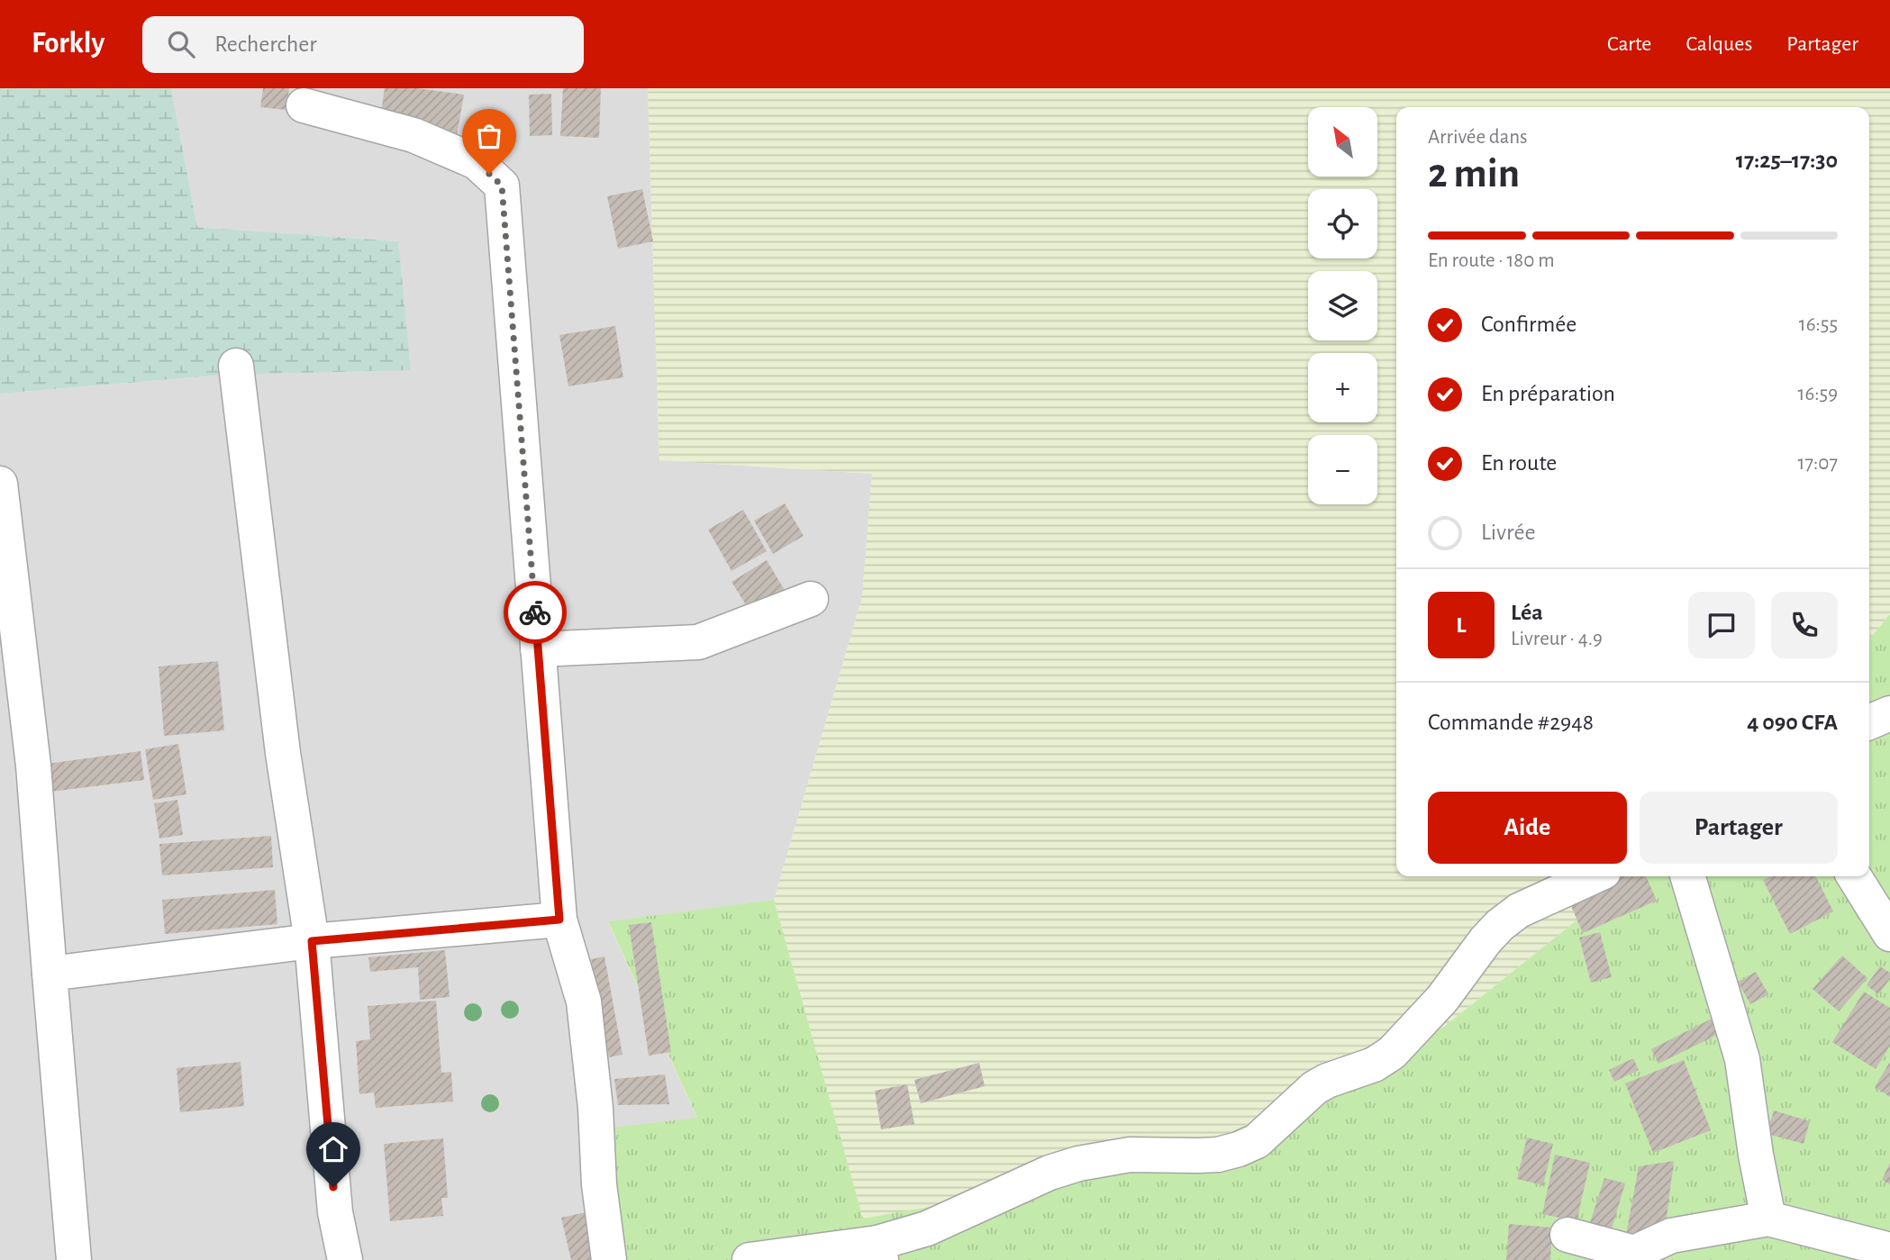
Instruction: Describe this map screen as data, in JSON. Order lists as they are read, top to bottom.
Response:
{
  "north": "top left",
  "page": {
    "header": "Forkly",
    "search": "Rechercher",
    "nav": ["Carte", "Calques", "Partager"],
    "map_buttons": ["+", "−"],
    "heading": ["2 min", "Arrivée dans", "17:25–17:30"],
    "panel": [
      "Léa",
      "Livreur · 4.9",
      "Commande #2948",
      "4 090 CFA"
    ],
    "bar": "En route · 180 m",
    "list": [
      ["Confirmée", "16:55"],
      ["En préparation", "16:59"],
      ["En route", "17:07"],
      "Livrée"
    ],
    "round": "L",
    "buttons": ["Aide", "Partager"]
  }
}
